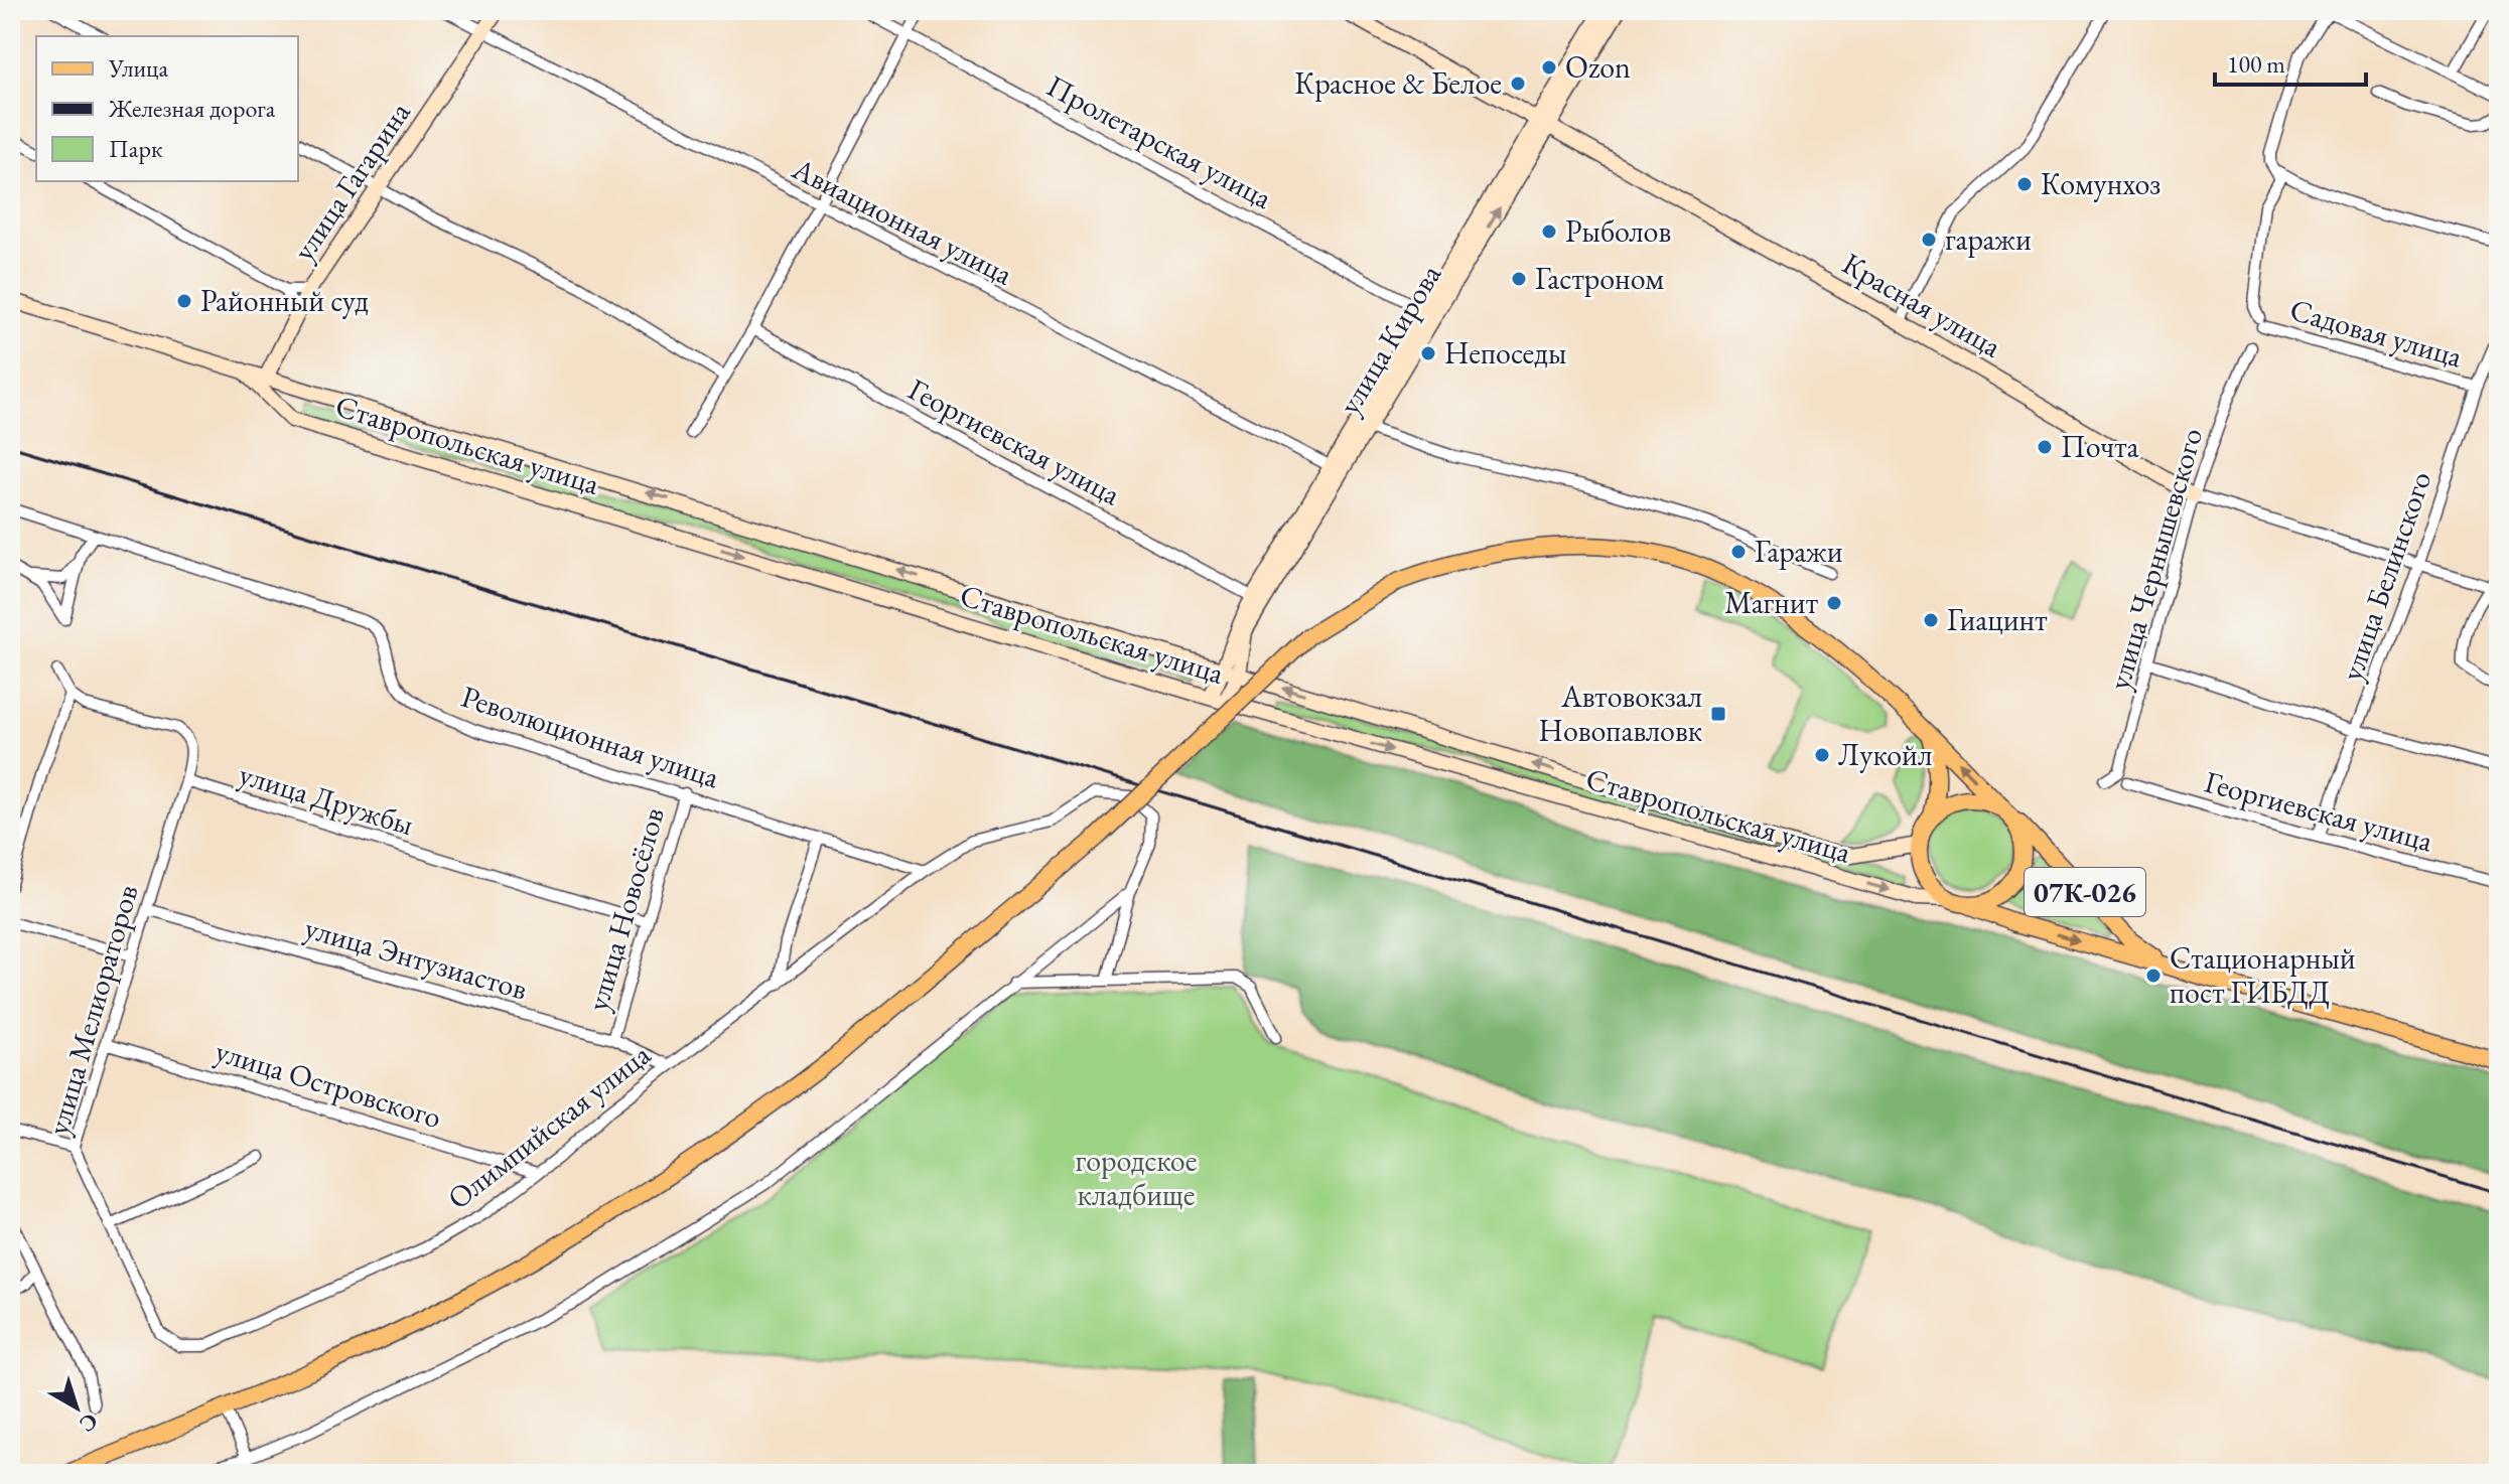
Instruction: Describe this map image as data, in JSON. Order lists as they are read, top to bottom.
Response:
{
  "streets": {
    "main road": [
      "улица Гагарина",
      "Красная улица",
      "улица Кирова",
      "Ставропольская улица",
      "07К-026"
    ],
    "street": [
      "Пролетарская улица",
      "Авиационная улица",
      "Садовая улица",
      "Георгиевская улица",
      "улица Чернышевского",
      "улица Белинского",
      "Революционная улица",
      "улица Дружбы",
      "улица Новосёлов",
      "улица Энтузиастов",
      "улица Мелиораторов",
      "улица Островского",
      "Олимпийская улица"
    ]
  },
  "crossings": [
    ["Пролетарская улица", "улица Кирова"],
    ["улица Гагарина", "Авиационная улица"],
    ["улица Гагарина", "Ставропольская улица"],
    ["Авиационная улица", "улица Кирова"],
    ["Красная улица", "улица Кирова"],
    ["Красная улица", "улица Чернышевского"],
    ["Красная улица", "улица Белинского"],
    ["Садовая улица", "улица Белинского"],
    ["улица Кирова", "Георгиевская улица"],
    ["улица Кирова", "Ставропольская улица"],
    ["Георгиевская улица", "улица Белинского"],
    ["Ставропольская улица", "07К-026"],
    ["Революционная улица", "улица Новосёлов"],
    ["Революционная улица", "Олимпийская улица"],
    ["улица Дружбы", "улица Новосёлов"],
    ["улица Дружбы", "улица Мелиораторов"],
    ["улица Новосёлов", "улица Энтузиастов"],
    ["улица Энтузиастов", "улица Мелиораторов"],
    ["улица Энтузиастов", "Олимпийская улица"],
    ["улица Мелиораторов", "улица Островского"],
    ["улица Мелиораторов", "Олимпийская улица"],
    ["улица Островского", "Олимпийская улица"]
  ],
  "parks": ["городское кладбище"],
  "places": {
    "other": [
      "Ozon",
      "Красное & Белое",
      "Комунхоз",
      "Рыболов",
      "гаражи",
      "Гастроном",
      "Районный суд",
      "Непоседы",
      "Почта",
      "Гаражи",
      "Магнит",
      "Гиацинт",
      "Лукойл",
      "Стационарный пост ГИБДД"
    ],
    "transit": ["Автовокзал Новопавловк"]
  },
  "legend": ["Улица", "Железная дорога", "Парк"],
  "scale_bar": "100 m",
  "north": "bottom right"
}
